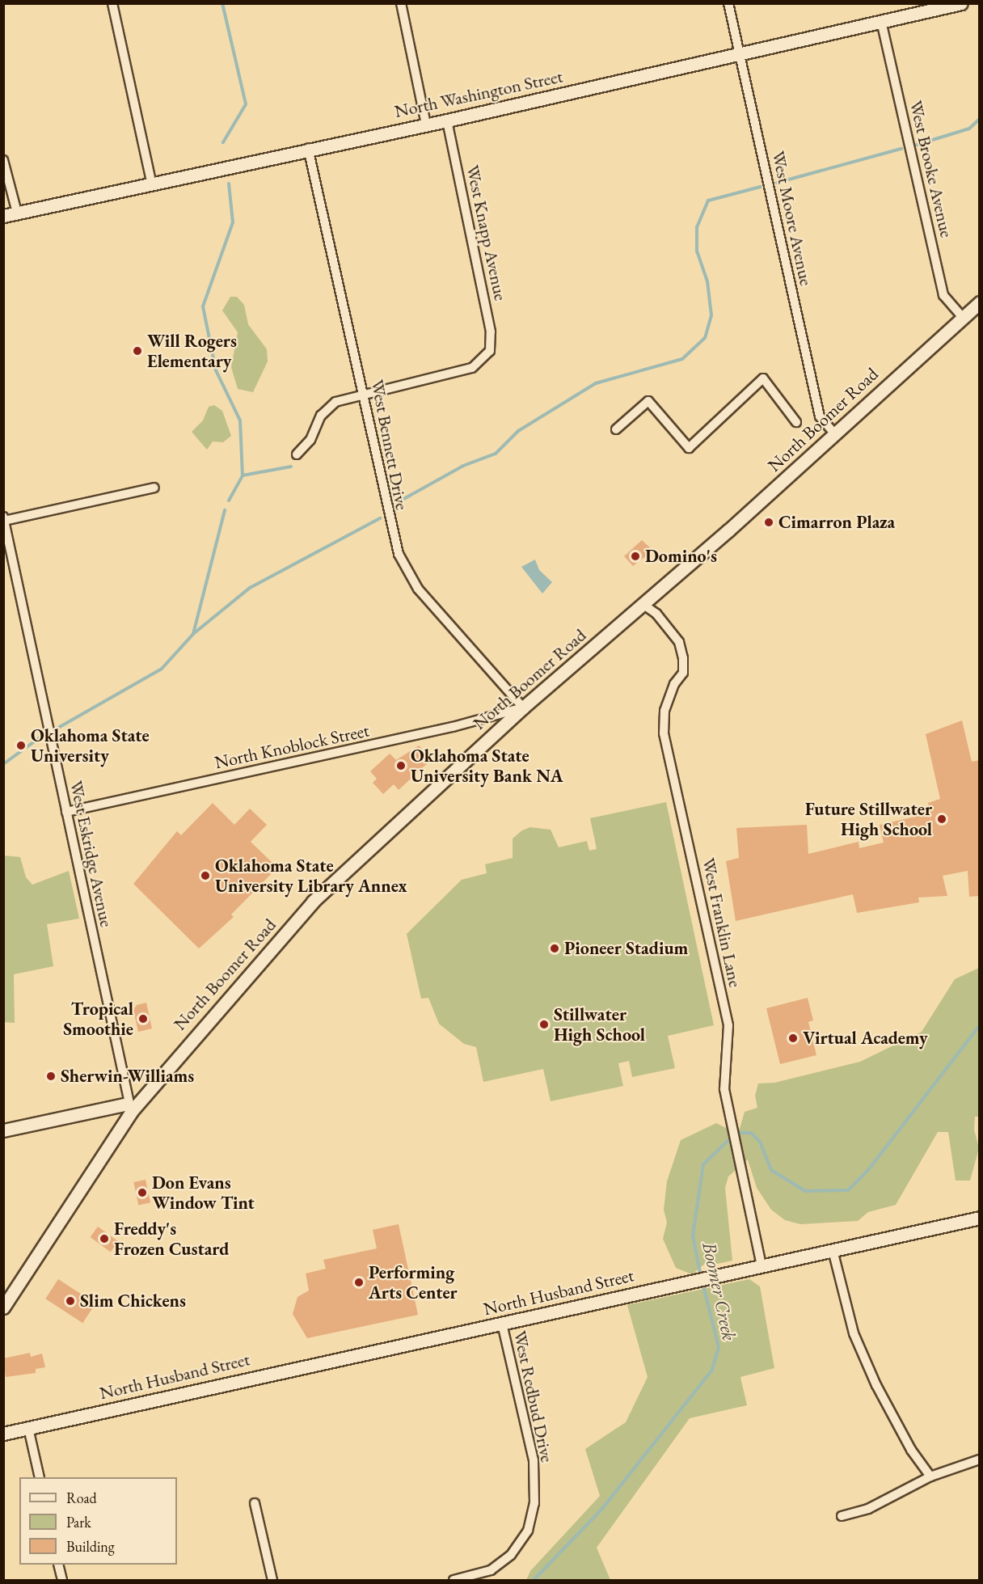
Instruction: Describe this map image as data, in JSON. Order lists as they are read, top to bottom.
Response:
{
  "streets": {
    "main road": ["North Washington Street", "North Boomer Road", "North Husband Street"],
    "street": [
      "West Brooke Avenue",
      "West Moore Avenue",
      "West Knapp Avenue",
      "West Bennett Drive",
      "North Knoblock Street",
      "West Eskridge Avenue",
      "West Franklin Lane",
      "West Redbud Drive"
    ]
  },
  "crossings": [
    ["North Washington Street", "West Brooke Avenue"],
    ["North Washington Street", "West Moore Avenue"],
    ["North Washington Street", "West Knapp Avenue"],
    ["North Washington Street", "West Bennett Drive"],
    ["West Brooke Avenue", "North Boomer Road"],
    ["West Moore Avenue", "North Boomer Road"],
    ["West Knapp Avenue", "West Bennett Drive"],
    ["North Boomer Road", "West Bennett Drive"],
    ["North Boomer Road", "North Knoblock Street"],
    ["North Boomer Road", "West Eskridge Avenue"],
    ["North Boomer Road", "West Franklin Lane"],
    ["West Bennett Drive", "North Knoblock Street"],
    ["North Knoblock Street", "West Eskridge Avenue"],
    ["West Franklin Lane", "North Husband Street"],
    ["North Husband Street", "West Redbud Drive"]
  ],
  "water": ["Boomer Creek"],
  "places": [
    "Will Rogers Elementary",
    "Cimarron Plaza",
    "Domino's",
    "Oklahoma State University",
    "Oklahoma State University Bank NA",
    "Future Stillwater High School",
    "Oklahoma State University Library Annex",
    "Pioneer Stadium",
    "Tropical Smoothie",
    "Stillwater High School",
    "Virtual Academy",
    "Sherwin-Williams",
    "Don Evans Window Tint",
    "Freddy's Frozen Custard",
    "Performing Arts Center",
    "Slim Chickens"
  ],
  "legend": ["Road", "Park", "Building"]
}
